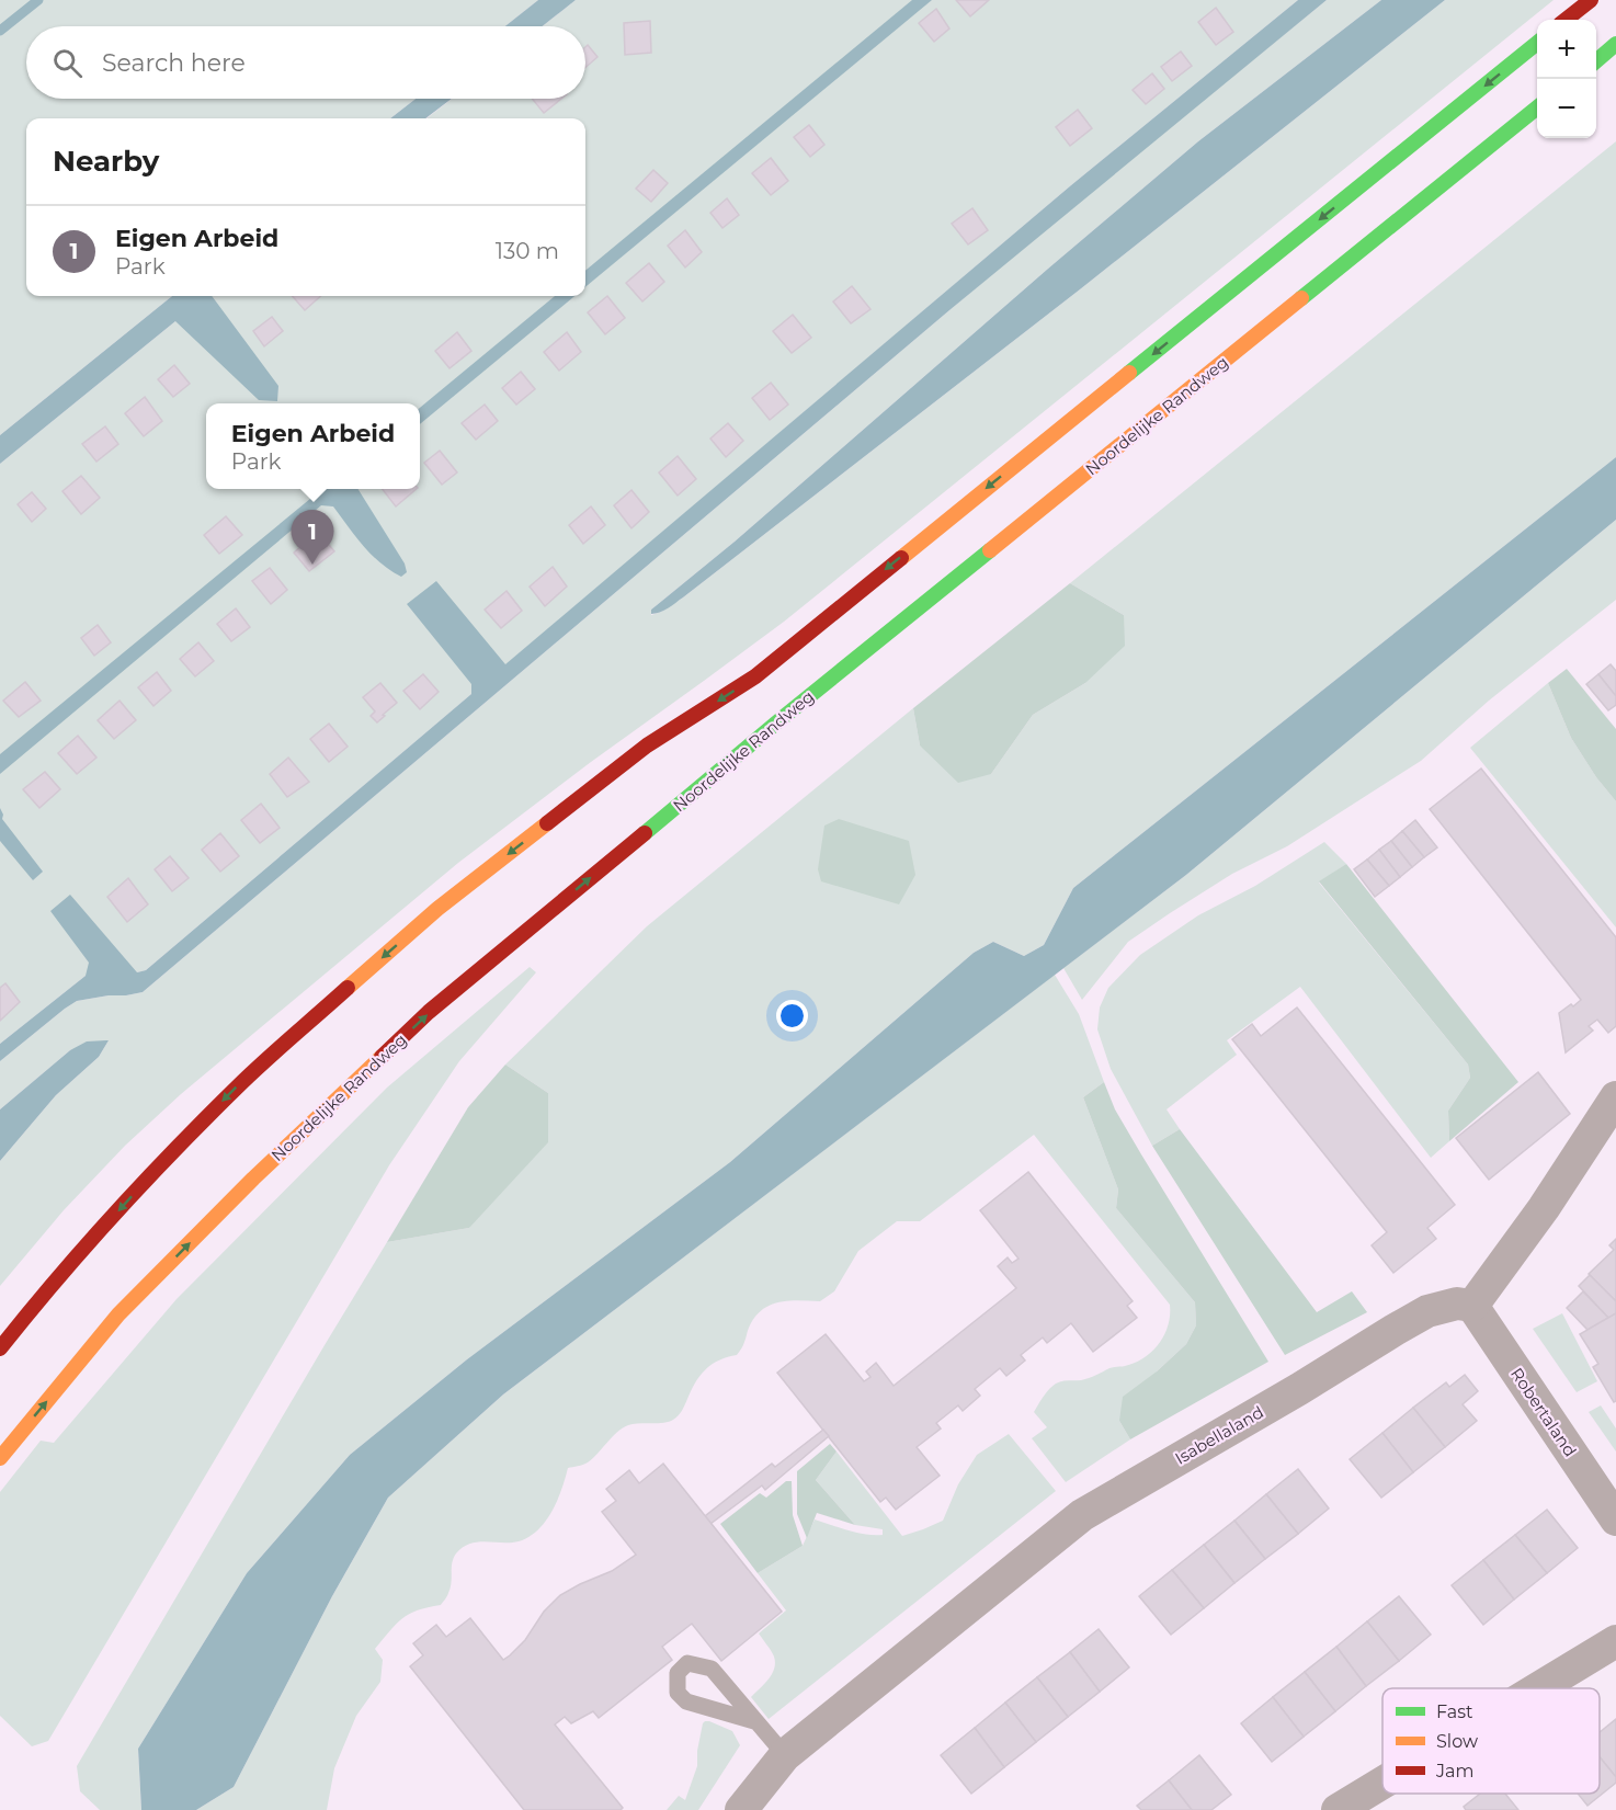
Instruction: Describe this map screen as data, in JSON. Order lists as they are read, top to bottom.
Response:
{
  "streets": {
    "main road": ["Noordelijke Randweg"],
    "street": ["Robertaland", "Isabellaland"]
  },
  "crossings": [
    ["Robertaland", "Isabellaland"]
  ],
  "legend": ["Fast", "Slow", "Jam"],
  "page": {
    "map_buttons": ["+", "−"],
    "search": "Search here",
    "heading": "Nearby",
    "list": [
      {
        "mark": "1",
        "name": "Eigen Arbeid",
        "note": "Park",
        "value": "130 m"
      }
    ],
    "popup": ["Eigen Arbeid", "Park"],
    "pins": "1"
  }
}
